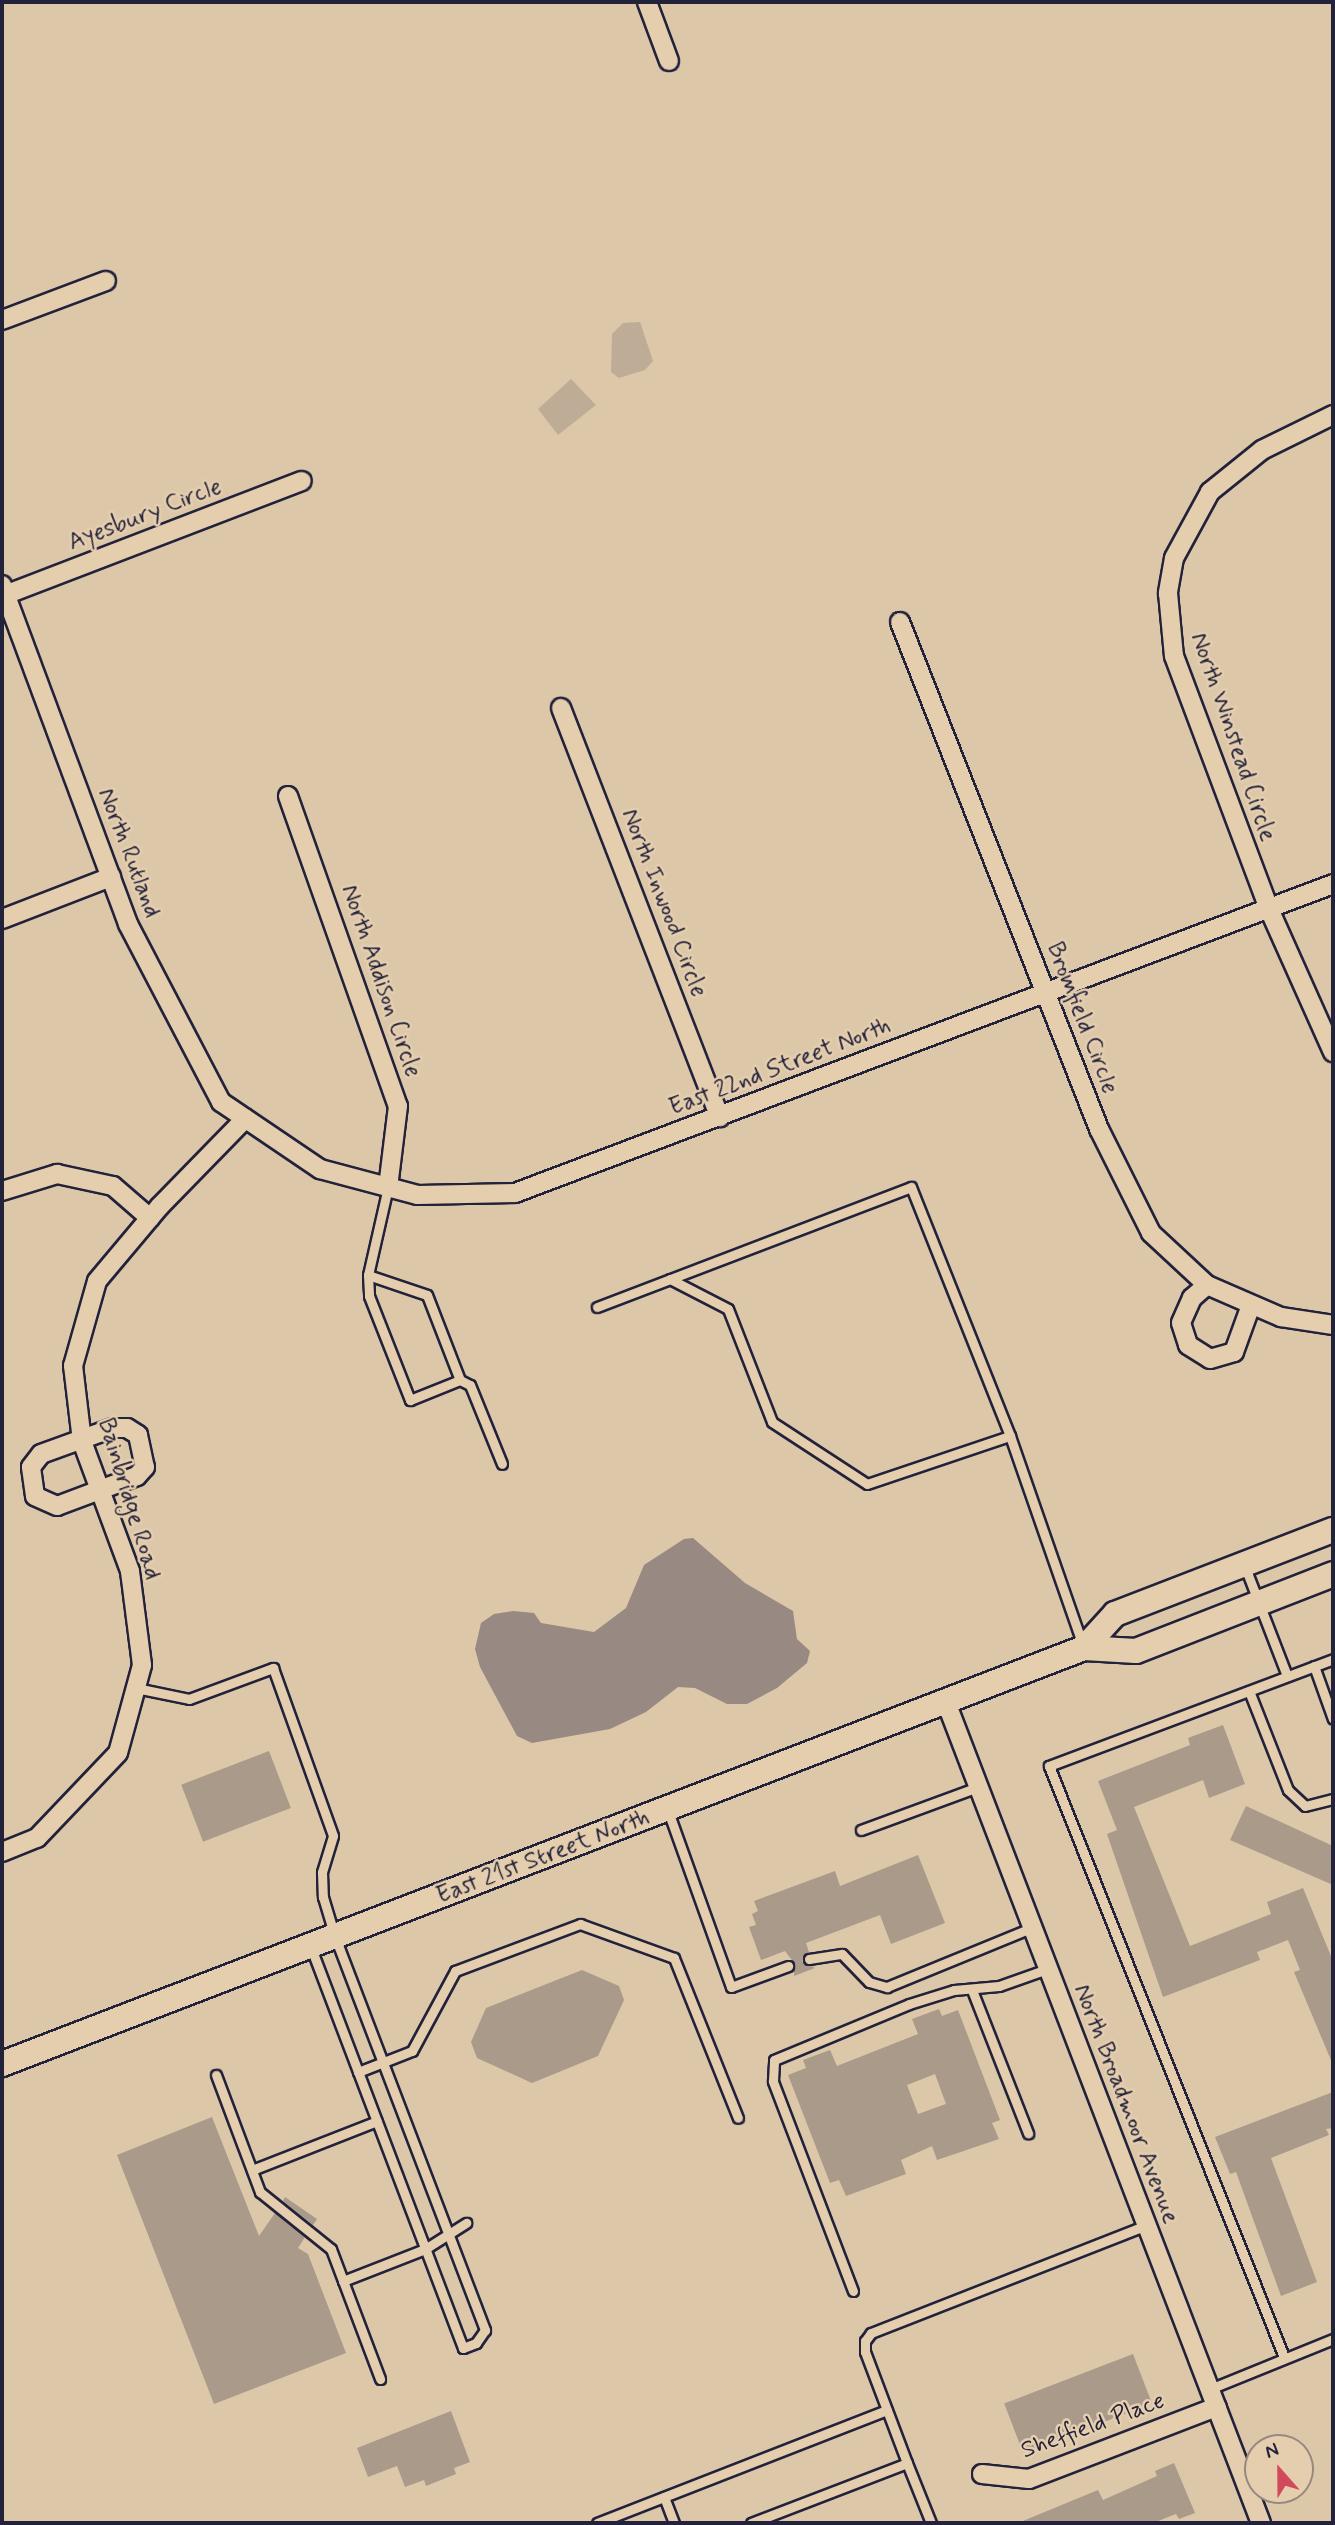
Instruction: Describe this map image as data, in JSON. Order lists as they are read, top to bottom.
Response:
{
  "streets": {
    "main road": ["East 21st Street North"],
    "street": [
      "Ayesbury Circle",
      "North Winstead Circle",
      "North Rutland",
      "North Inwood Circle",
      "North Addison Circle",
      "Bromfield Circle",
      "East 22nd Street North",
      "Bainbridge Road",
      "North Broadmoor Avenue",
      "Sheffield Place"
    ]
  },
  "crossings": [
    ["Ayesbury Circle", "North Rutland"],
    ["North Winstead Circle", "East 22nd Street North"],
    ["North Rutland", "East 22nd Street North"],
    ["North Rutland", "Bainbridge Road"],
    ["North Inwood Circle", "East 22nd Street North"],
    ["North Addison Circle", "East 22nd Street North"],
    ["Bromfield Circle", "East 22nd Street North"],
    ["East 22nd Street North", "Bainbridge Road"],
    ["East 21st Street North", "North Broadmoor Avenue"],
    ["North Broadmoor Avenue", "Sheffield Place"]
  ],
  "north": "top"
}
